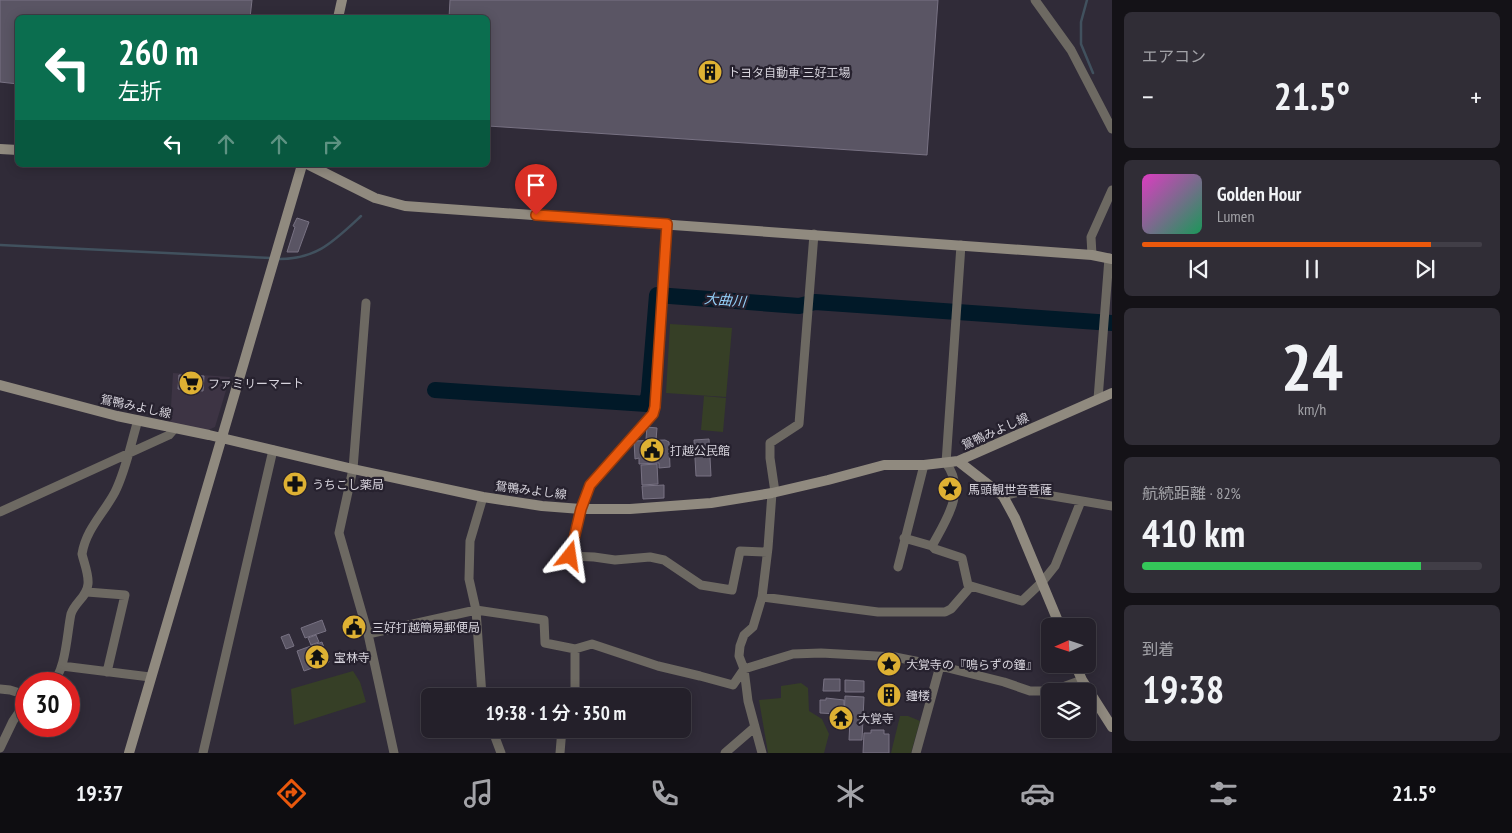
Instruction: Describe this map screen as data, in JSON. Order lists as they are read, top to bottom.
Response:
{
  "streets": {
    "street": ["鴛鴨みよし線"]
  },
  "water": ["大曲川"],
  "places": {
    "building": ["トヨタ自動車 三好工場", "鐘楼"],
    "supermarket": ["ファミリーマート"],
    "public building": ["打越公民館", "三好打越簡易郵便局"],
    "pharmacy": ["うちこし薬局"],
    "place": ["馬頭観世音菩薩", "大覚寺の『鳴らずの鐘』"],
    "temple": ["宝林寺", "大覚寺"]
  },
  "north": "left",
  "page": {
    "tile": [
      "エアコン",
      ["24", "km/h"],
      ["航続距離 · 82%", "410 km"],
      ["到着", "19:38"]
    ],
    "turn": ["260 m", "左折"],
    "heat": ["−", "21.5°", "+"],
    "song": ["Golden Hour", "Lumen"],
    "limit": "30",
    "trip": "19:38 · 1 分 · 350 m",
    "tabs": ["19:37", "21.5°"]
  }
}
